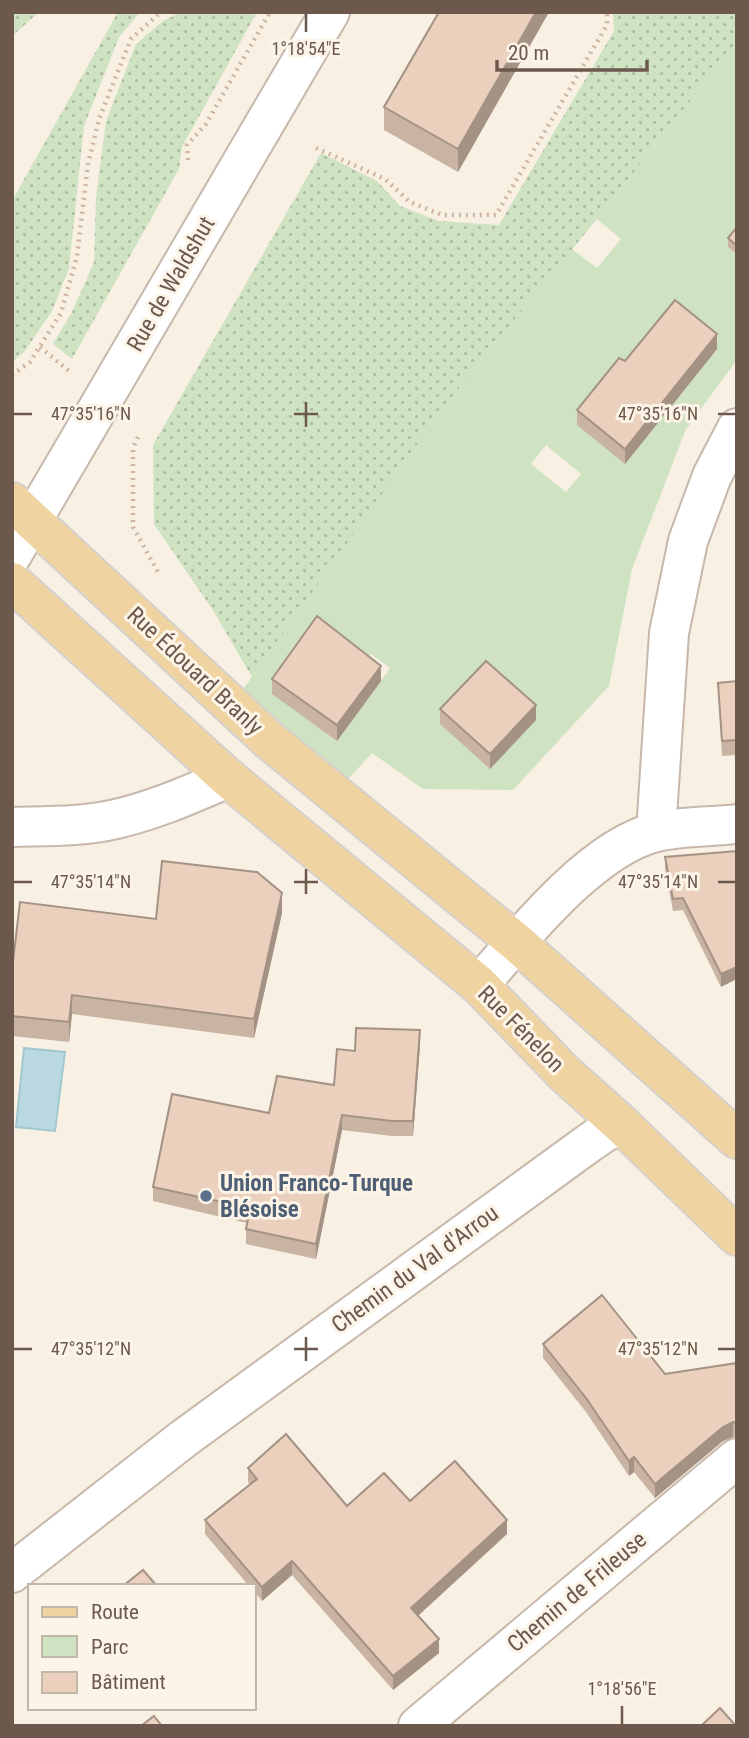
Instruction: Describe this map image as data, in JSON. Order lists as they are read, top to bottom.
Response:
{
  "streets": {
    "main road": ["Rue Édouard Branly", "Rue Fénelon"],
    "street": ["Rue de Waldshut", "Chemin du Val d'Arrou", "Chemin de Frileuse"]
  },
  "crossings": [
    ["Rue de Waldshut", "Rue Édouard Branly"],
    ["Rue Fénelon", "Chemin du Val d'Arrou"]
  ],
  "places": ["Union Franco-Turque Blésoise"],
  "legend": ["Route", "Parc", "Bâtiment"],
  "scale_bar": "20 m",
  "coordinates": [
    "1°18'54\"E",
    "47°35'16\"N",
    "47°35'14\"N",
    "47°35'12\"N",
    "1°18'56\"E"
  ]
}
